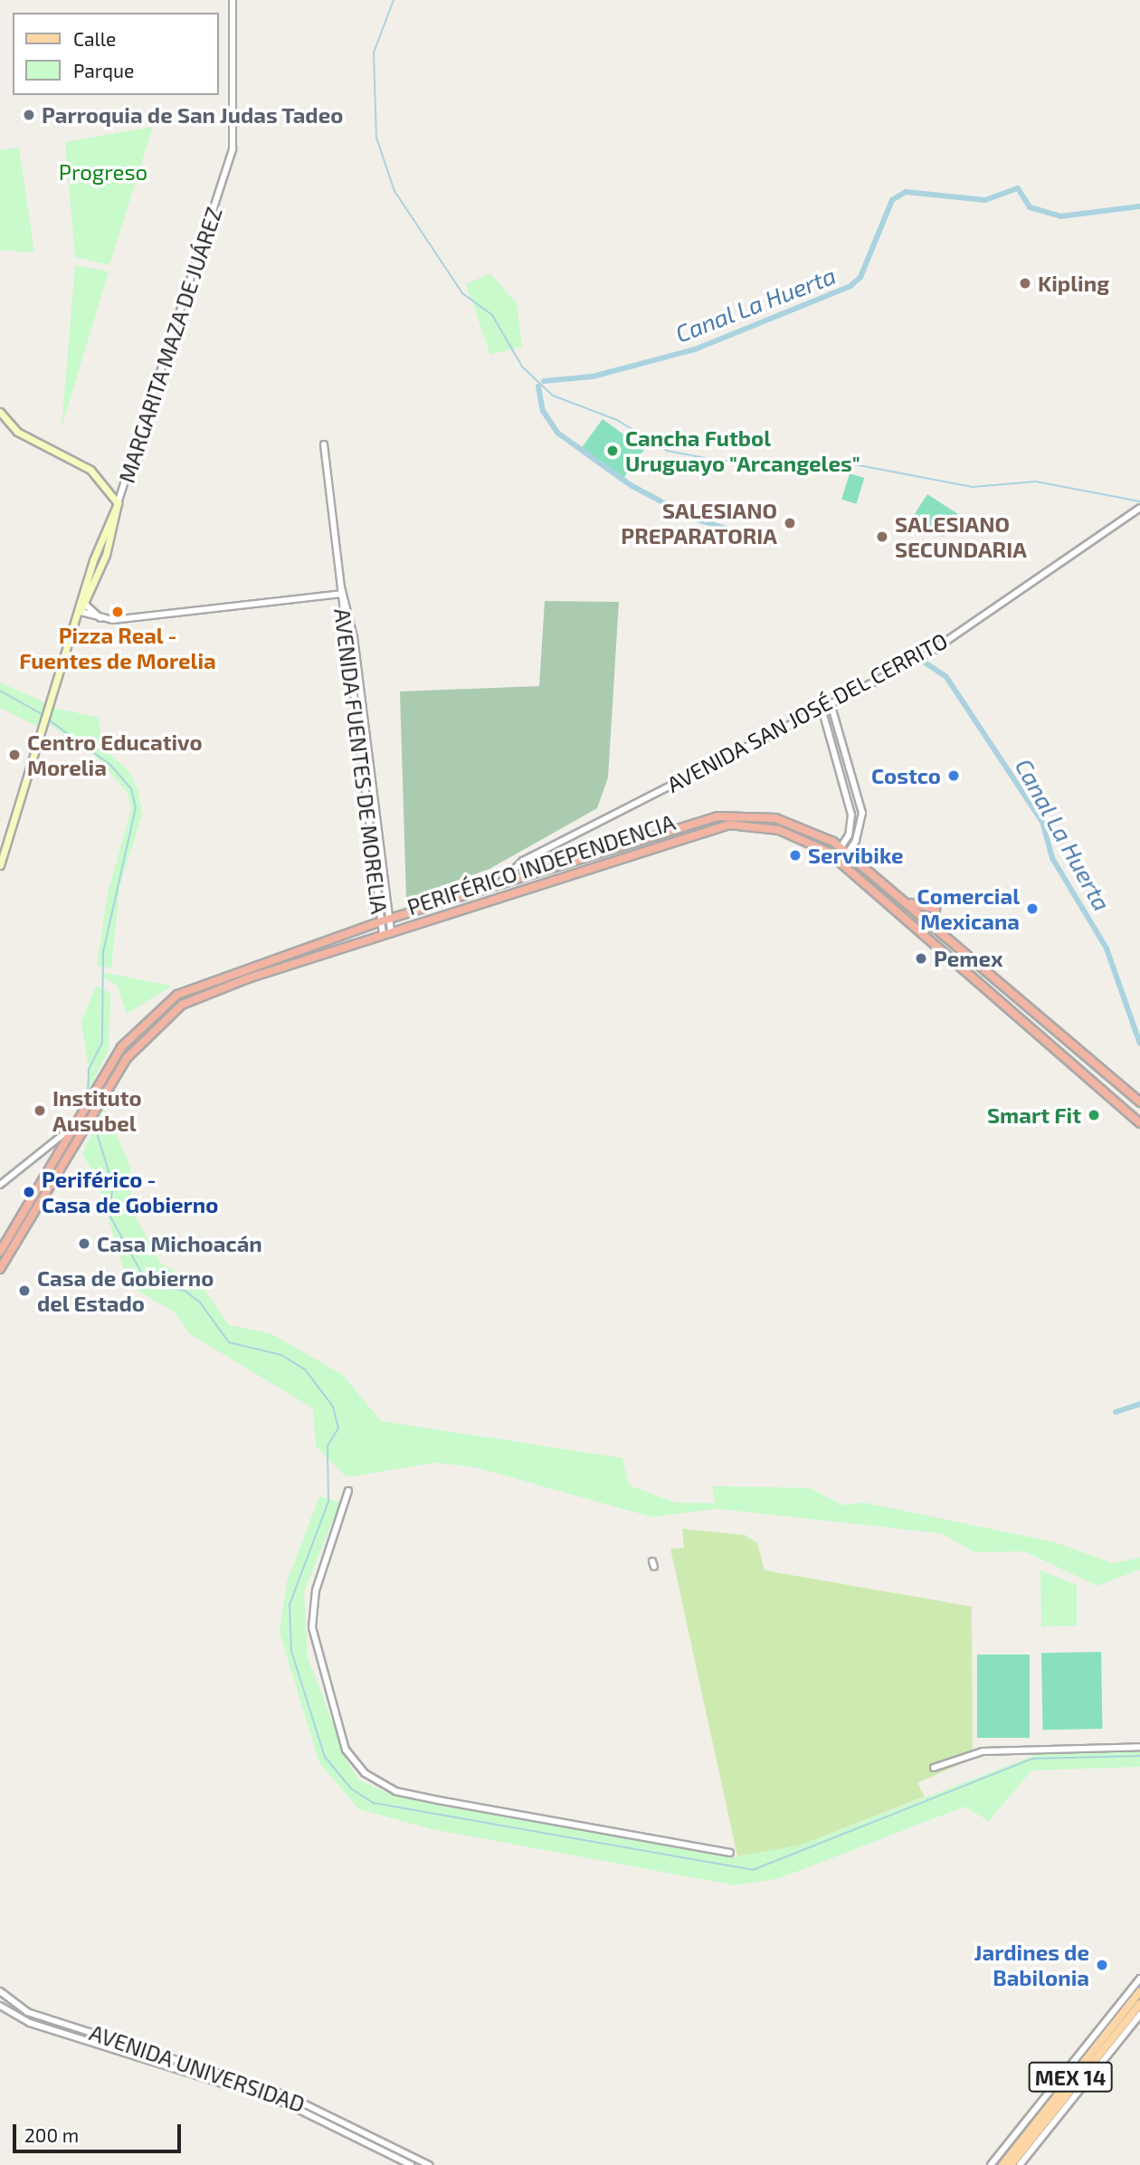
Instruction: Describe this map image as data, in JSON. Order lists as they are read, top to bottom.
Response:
{
  "streets": {
    "highway": ["PERIFÉRICO INDEPENDENCIA"],
    "main road": ["MARGARITA MAZA DE JUÁREZ", "MEX 14"],
    "street": ["AVENIDA SAN JOSÉ DEL CERRITO", "AVENIDA FUENTES DE MORELIA", "AVENIDA UNIVERSIDAD"]
  },
  "crossings": [
    ["AVENIDA SAN JOSÉ DEL CERRITO", "PERIFÉRICO INDEPENDENCIA"],
    ["AVENIDA FUENTES DE MORELIA", "PERIFÉRICO INDEPENDENCIA"]
  ],
  "water": ["Canal La Huerta"],
  "parks": ["Progreso"],
  "places": [
    "Parroquia de San Judas Tadeo",
    "Kipling",
    "Cancha Futbol Uruguayo \"Arcangeles\"",
    "SALESIANO PREPARATORIA",
    "SALESIANO SECUNDARIA",
    "Pizza Real - Fuentes de Morelia",
    "Centro Educativo Morelia",
    "Costco",
    "Servibike",
    "Comercial Mexicana",
    "Pemex",
    "Instituto Ausubel",
    "Smart Fit",
    "Periférico - Casa de Gobierno",
    "Casa Michoacán",
    "Casa de Gobierno del Estado",
    "Jardines de Babilonia"
  ],
  "legend": ["Calle", "Parque"],
  "scale_bar": "200 m"
}
